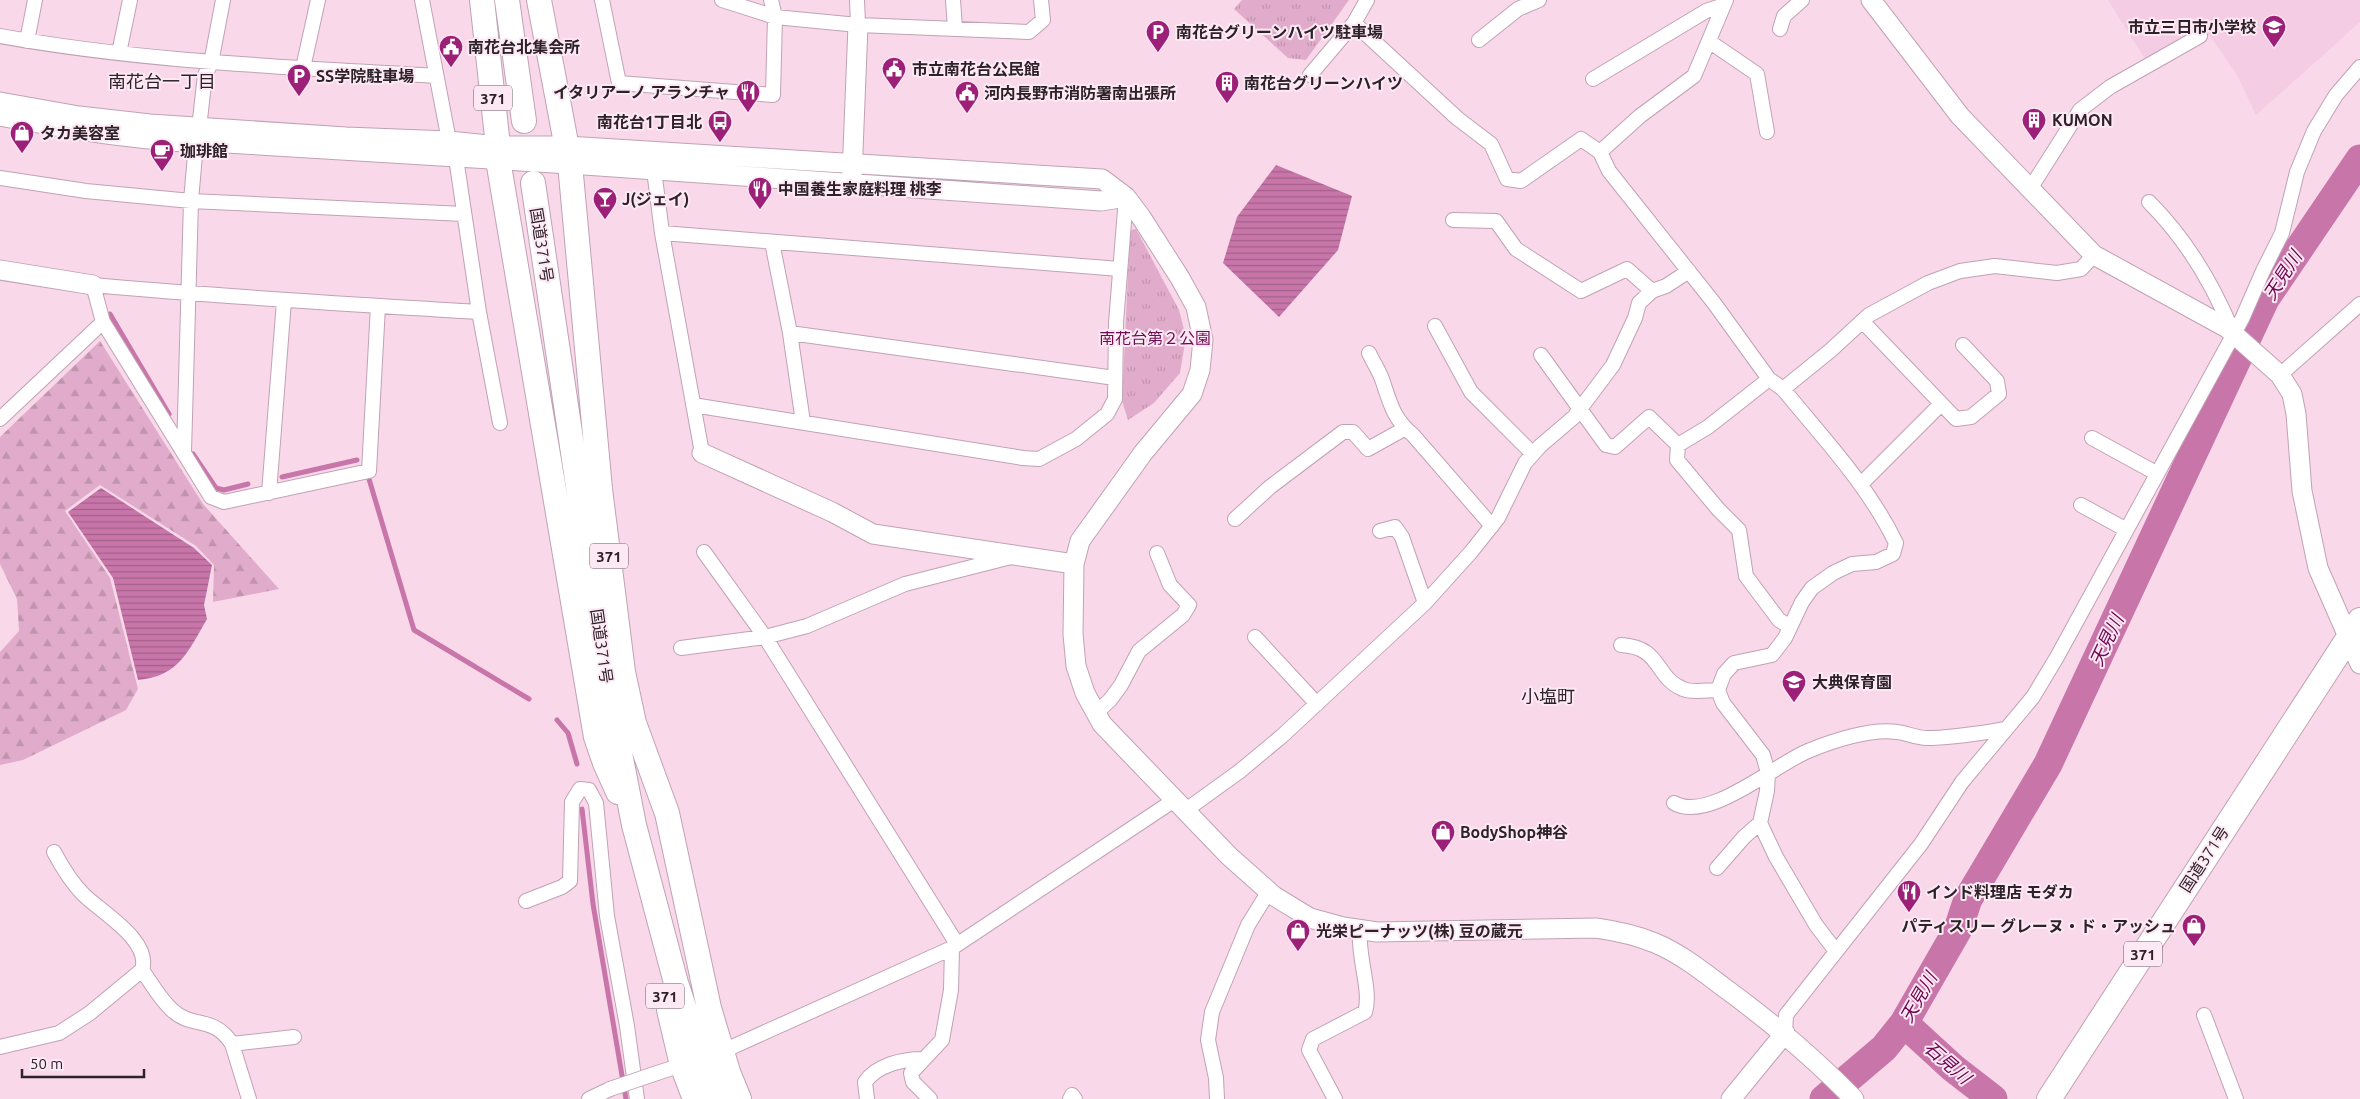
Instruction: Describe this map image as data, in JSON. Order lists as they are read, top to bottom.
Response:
{
  "streets": {
    "highway": ["371", "国道371号"]
  },
  "crossings": [
    ["371", "国道371号"]
  ],
  "districts": ["南花台一丁目", "小塩町"],
  "water": ["天見川", "石見川"],
  "parks": ["南花台第２公園"],
  "places": {
    "school or university": ["市立三日市小学校", "大典保育園"],
    "parking": ["南花台グリーンハイツ駐車場", "SS学院駐車場"],
    "public building": ["南花台北集会所", "市立南花台公民館", "河内長野市消防署南出張所"],
    "building": ["南花台グリーンハイツ", "KUMON"],
    "restaurant": ["イタリアーノ アランチャ", "中国養生家庭料理 桃李", "インド料理店 モダカ"],
    "bus stop": ["南花台1丁目北"],
    "shop": [
      "タカ美容室",
      "BodyShop神谷",
      "パティスリー グレーヌ・ド・アッシュ",
      "光栄ピーナッツ(株) 豆の蔵元"
    ],
    "cafe": ["珈琲館"],
    "bar": ["J(ジェイ)"]
  },
  "scale_bar": "50 m"
}
